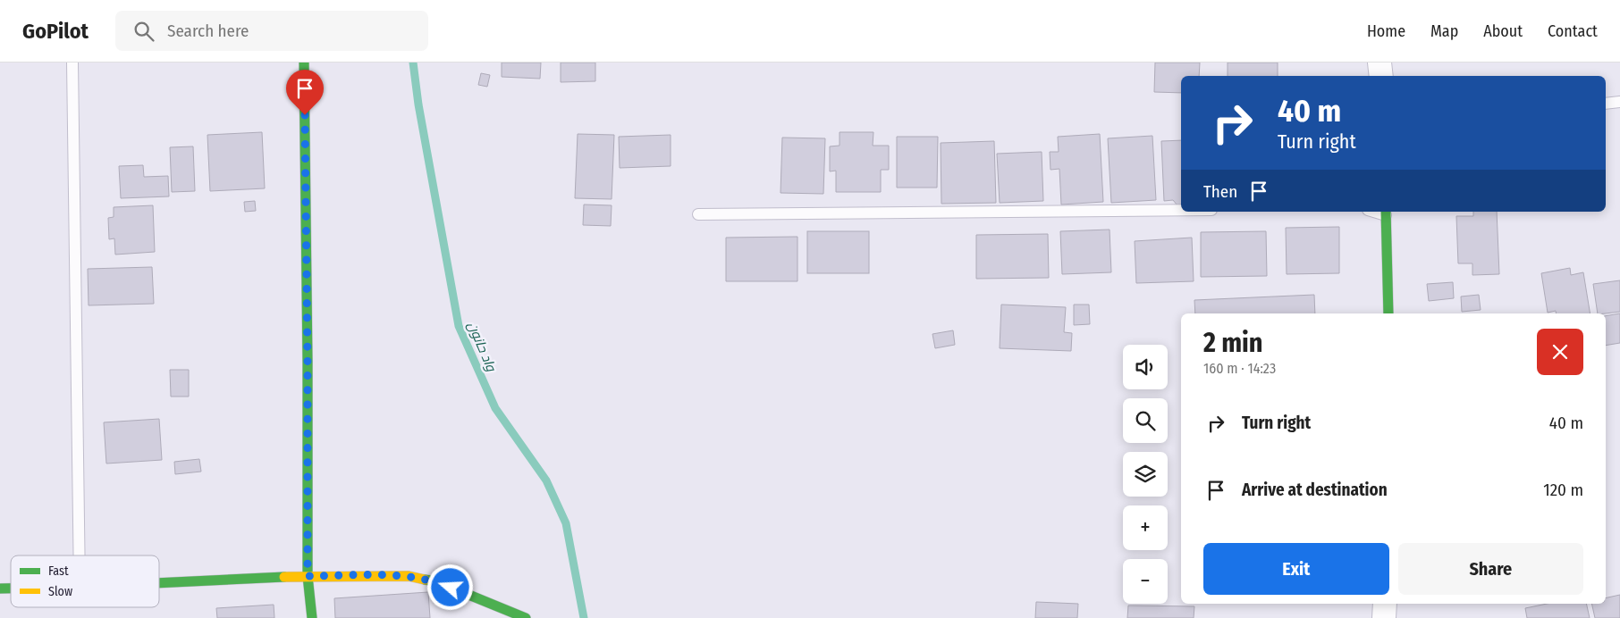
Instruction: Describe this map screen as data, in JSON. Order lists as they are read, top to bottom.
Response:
{
  "water": ["واد حانون"],
  "legend": ["Fast", "Slow"],
  "page": {
    "header": "GoPilot",
    "search": "Search here",
    "nav": [
      "Home",
      "Map",
      "About",
      "Contact"
    ],
    "turn": ["40 m", "Turn right"],
    "then": "Then",
    "heading": ["2 min", "160 m · 14:23"],
    "map_buttons": ["+", "−"],
    "list": [
      {
        "name": "Turn right",
        "value": "40 m"
      },
      {
        "name": "Arrive at destination",
        "value": "120 m"
      }
    ],
    "buttons": ["Exit", "Share"]
  }
}
